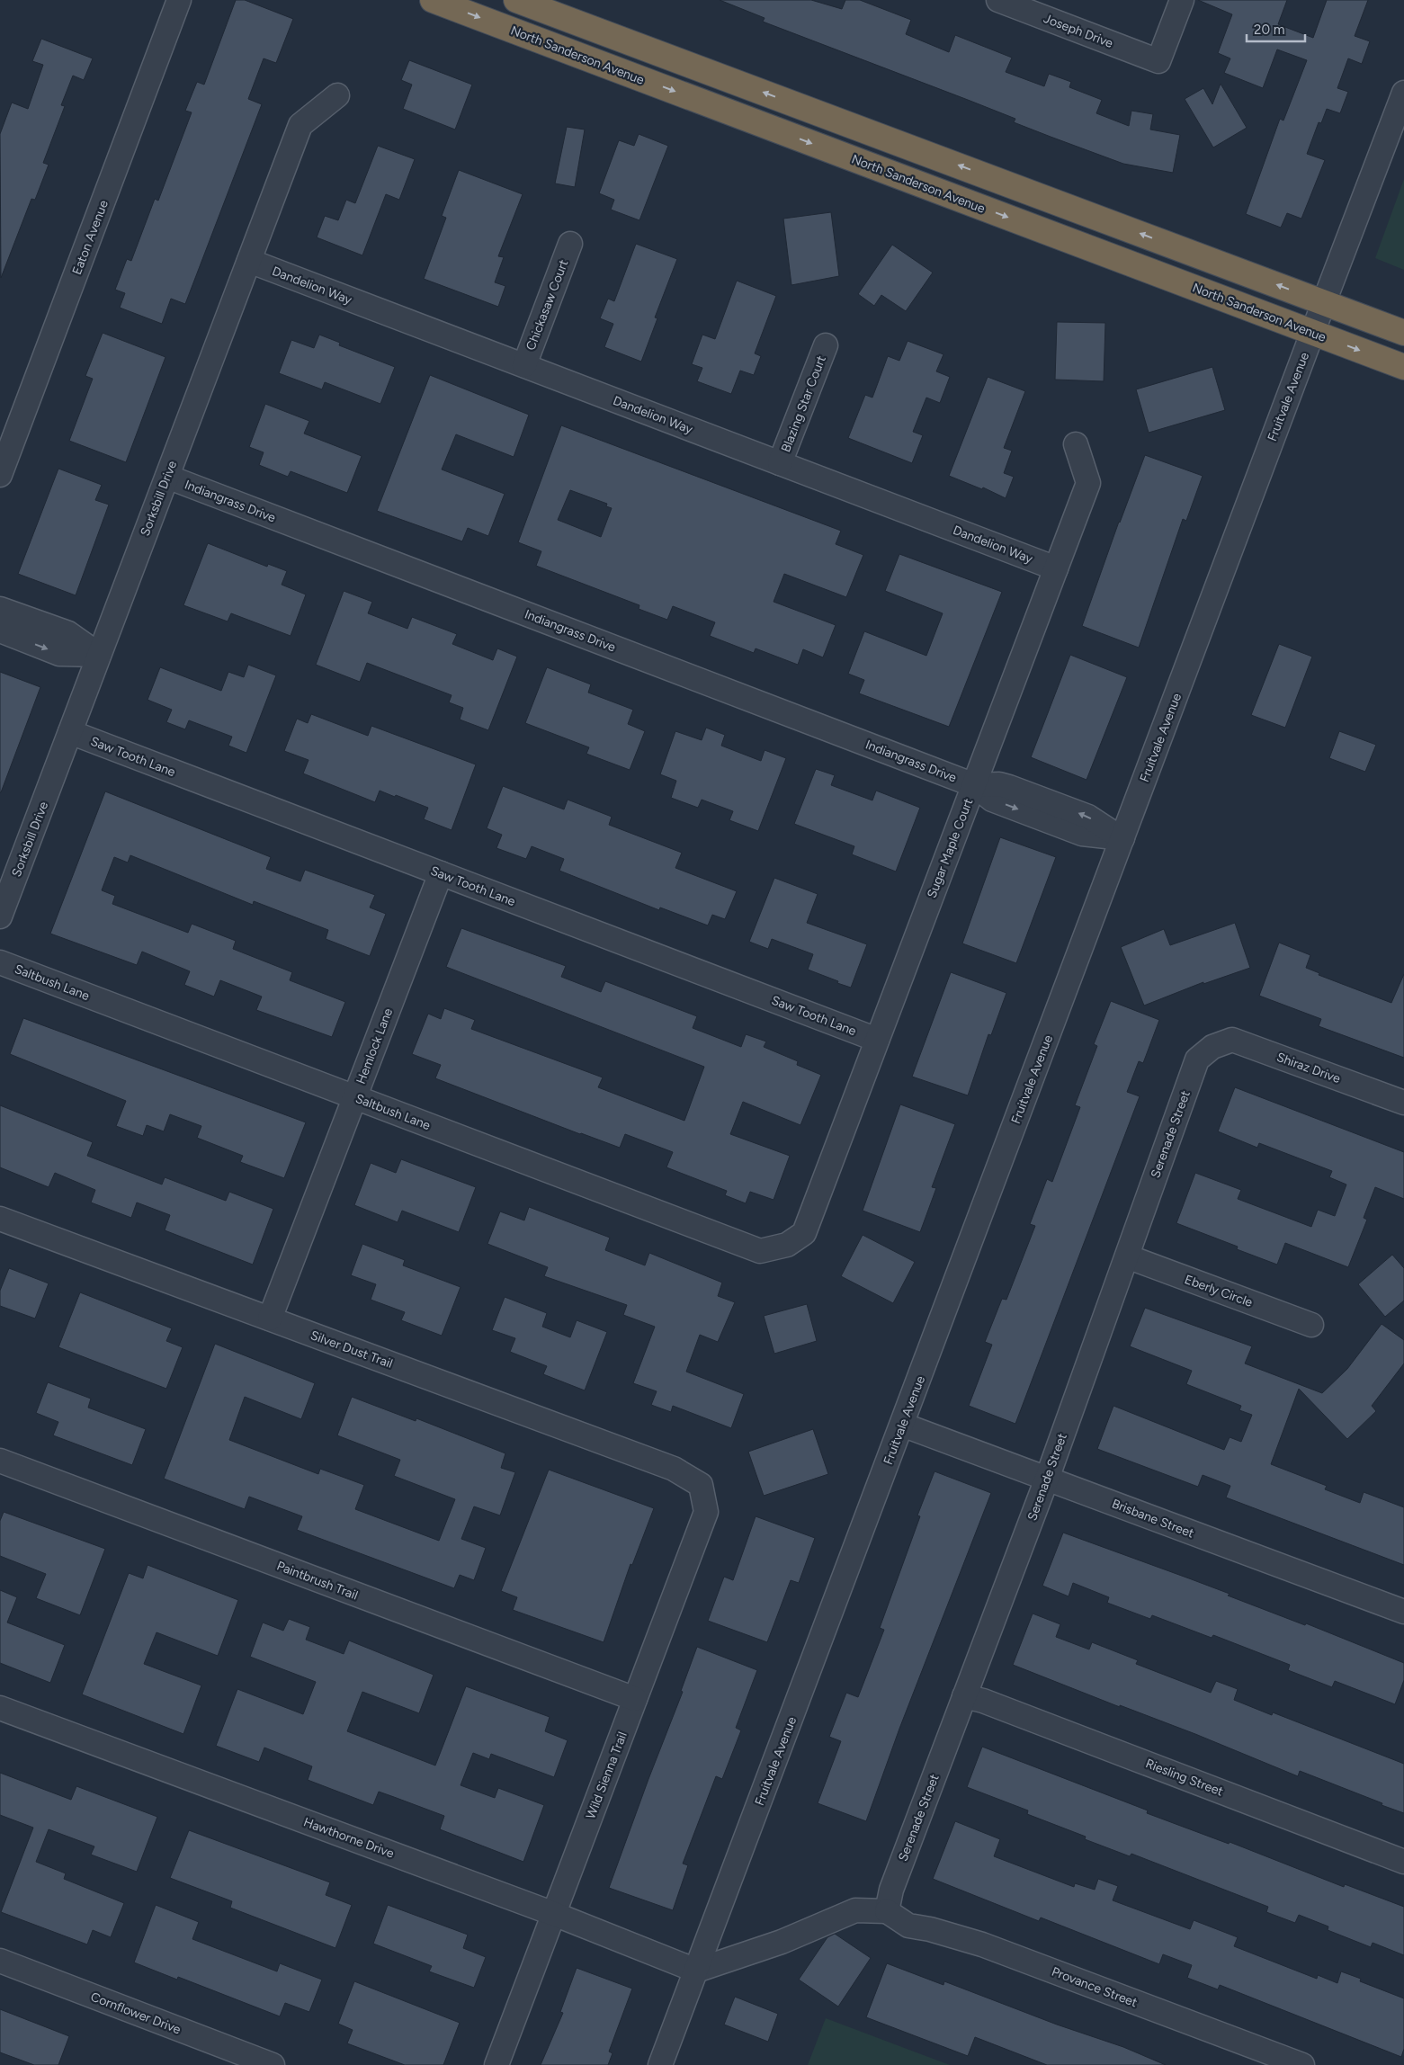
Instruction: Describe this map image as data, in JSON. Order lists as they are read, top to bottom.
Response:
{
  "streets": {
    "highway": ["North Sanderson Avenue"],
    "street": [
      "Joseph Drive",
      "Eaton Avenue",
      "Dandelion Way",
      "Chickasaw Court",
      "Fruitvale Avenue",
      "Blazing Star Court",
      "Sorksbill Drive",
      "Indiangrass Drive",
      "Saw Tooth Lane",
      "Sugar Maple Court",
      "Saltbush Lane",
      "Hemlock Lane",
      "Shiraz Drive",
      "Serenade Street",
      "Eberly Circle",
      "Silver Dust Trail",
      "Brisbane Street",
      "Paintbrush Trail",
      "Wild Sienna Trail",
      "Riesling Street",
      "Hawthorne Drive",
      "Provance Street",
      "Cornflower Drive"
    ]
  },
  "crossings": [
    ["North Sanderson Avenue", "Fruitvale Avenue"],
    ["Dandelion Way", "Chickasaw Court"],
    ["Dandelion Way", "Blazing Star Court"],
    ["Dandelion Way", "Sorksbill Drive"],
    ["Dandelion Way", "Sugar Maple Court"],
    ["Fruitvale Avenue", "Indiangrass Drive"],
    ["Fruitvale Avenue", "Brisbane Street"],
    ["Fruitvale Avenue", "Hawthorne Drive"],
    ["Sorksbill Drive", "Indiangrass Drive"],
    ["Sorksbill Drive", "Saw Tooth Lane"],
    ["Indiangrass Drive", "Sugar Maple Court"],
    ["Saw Tooth Lane", "Sugar Maple Court"],
    ["Saw Tooth Lane", "Hemlock Lane"],
    ["Sugar Maple Court", "Saltbush Lane"],
    ["Saltbush Lane", "Hemlock Lane"],
    ["Hemlock Lane", "Silver Dust Trail"],
    ["Shiraz Drive", "Serenade Street"],
    ["Serenade Street", "Eberly Circle"],
    ["Serenade Street", "Brisbane Street"],
    ["Serenade Street", "Riesling Street"],
    ["Serenade Street", "Provance Street"],
    ["Silver Dust Trail", "Wild Sienna Trail"],
    ["Paintbrush Trail", "Wild Sienna Trail"],
    ["Wild Sienna Trail", "Hawthorne Drive"]
  ],
  "scale_bar": "20 m"
}
